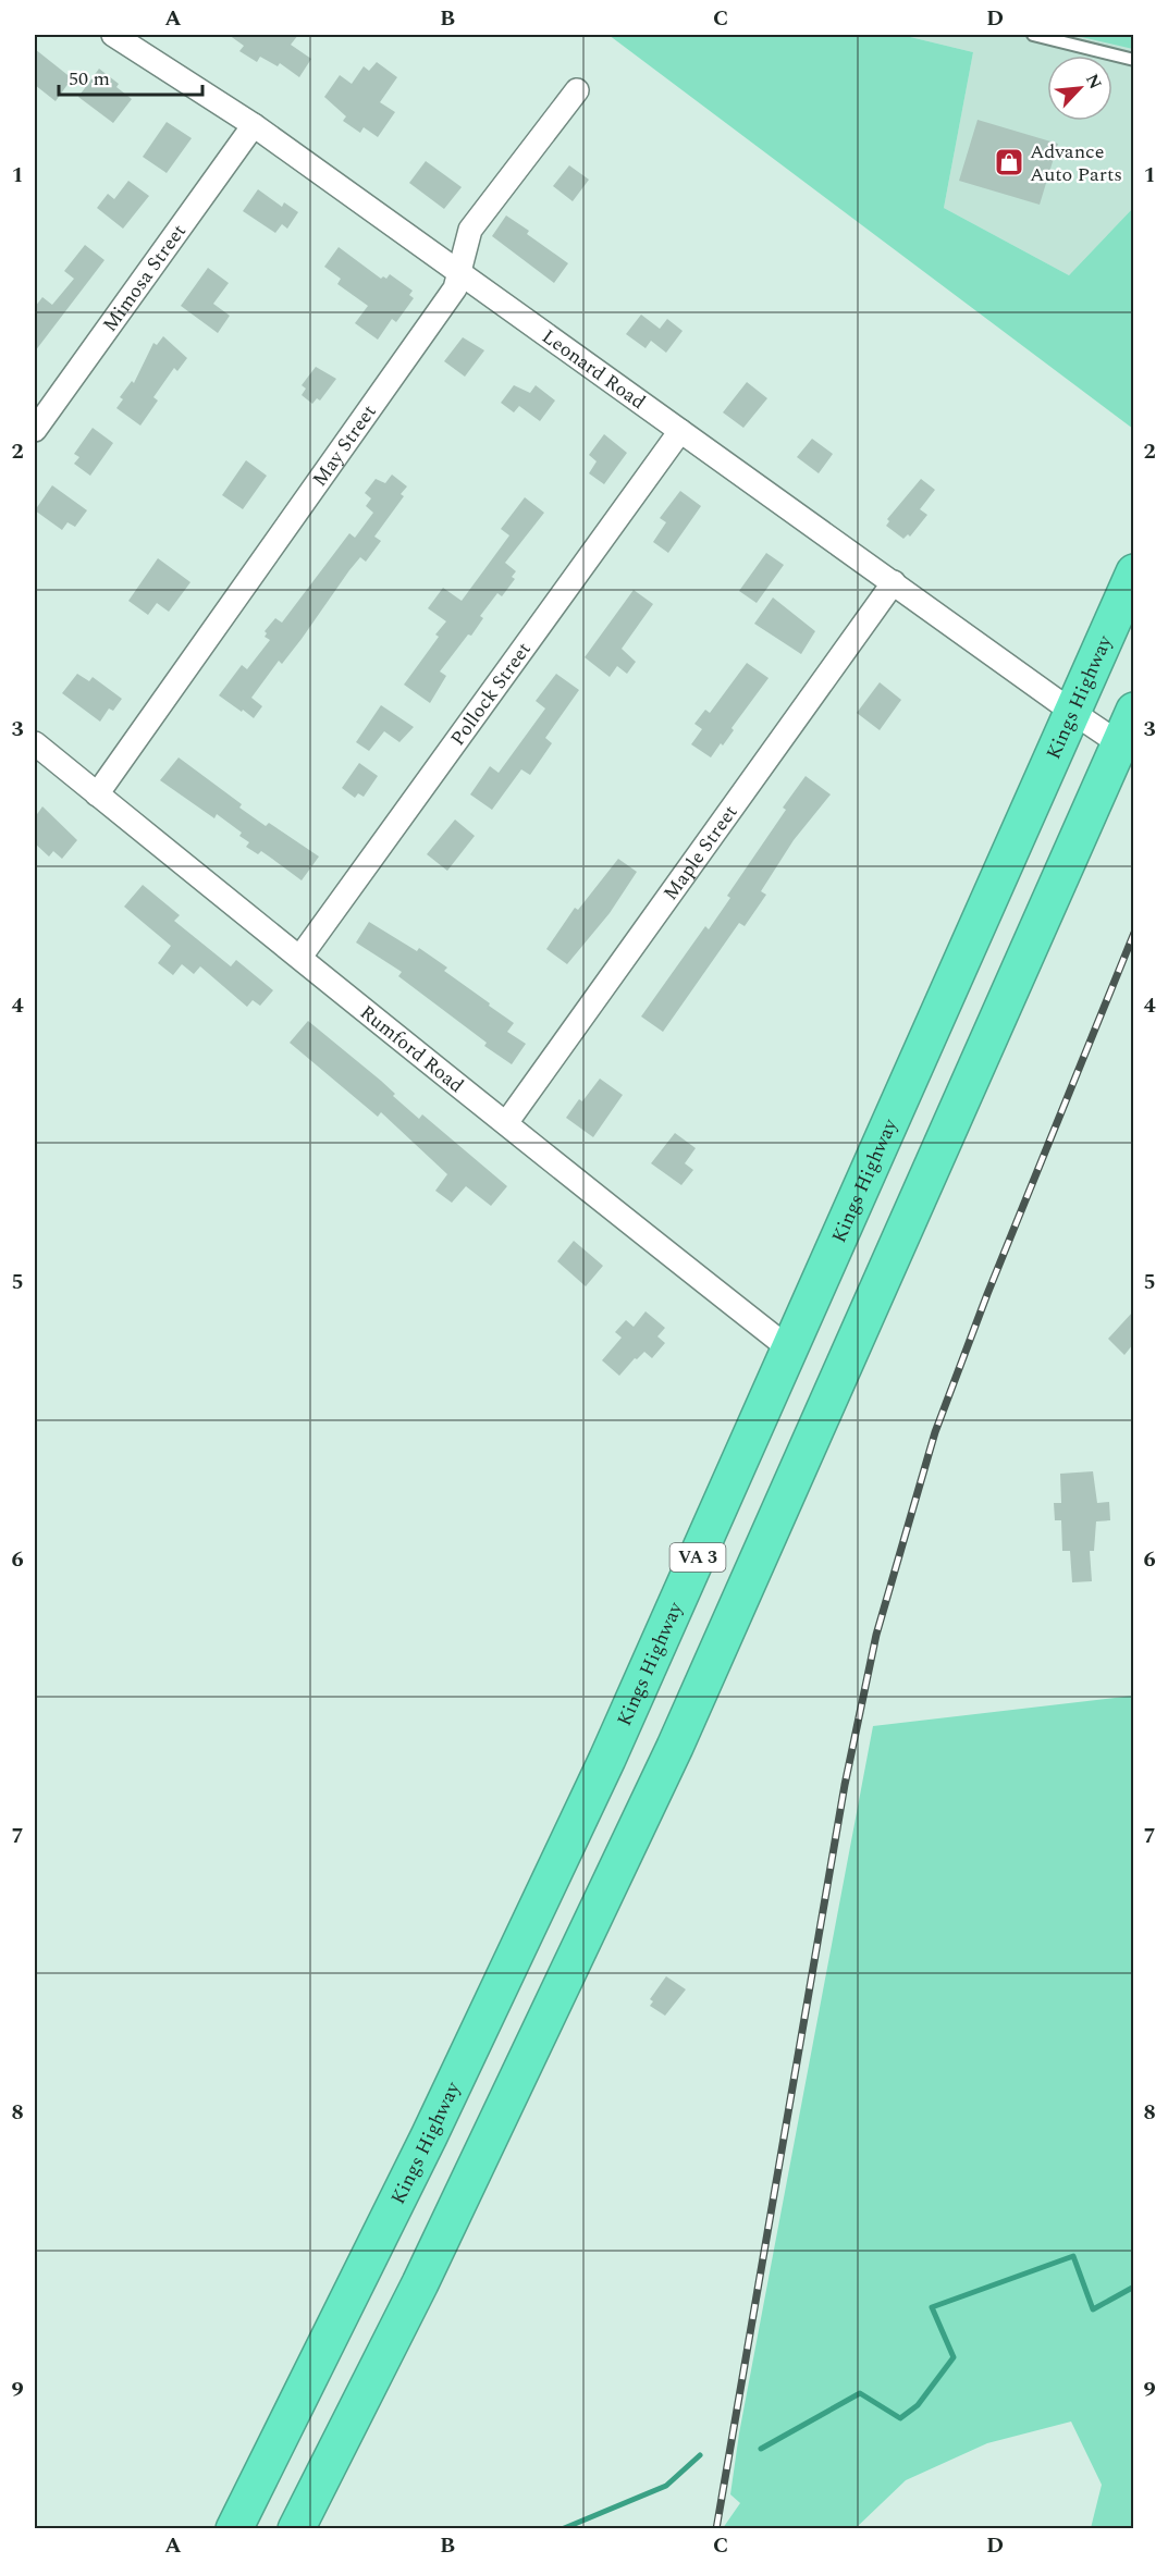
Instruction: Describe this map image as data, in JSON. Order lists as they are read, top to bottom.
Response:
{
  "streets": {
    "highway": ["Kings Highway", "VA 3"],
    "street": [
      "Mimosa Street",
      "Leonard Road",
      "May Street",
      "Pollock Street",
      "Maple Street",
      "Rumford Road"
    ]
  },
  "crossings": [
    ["Mimosa Street", "Leonard Road"],
    ["Leonard Road", "May Street"],
    ["Leonard Road", "Pollock Street"],
    ["Leonard Road", "Kings Highway"],
    ["Leonard Road", "Maple Street"],
    ["Leonard Road", "VA 3"],
    ["May Street", "Rumford Road"],
    ["Pollock Street", "Rumford Road"],
    ["Kings Highway", "Rumford Road"],
    ["Maple Street", "Rumford Road"]
  ],
  "places": {
    "shop": ["Advance Auto Parts"]
  },
  "scale_bar": "50 m",
  "north": "top right",
  "grid": {
    "columns": [
      "A",
      "B",
      "C",
      "D"
    ],
    "rows": [
      "1",
      "2",
      "3",
      "4",
      "5",
      "6",
      "7",
      "8",
      "9"
    ]
  }
}
